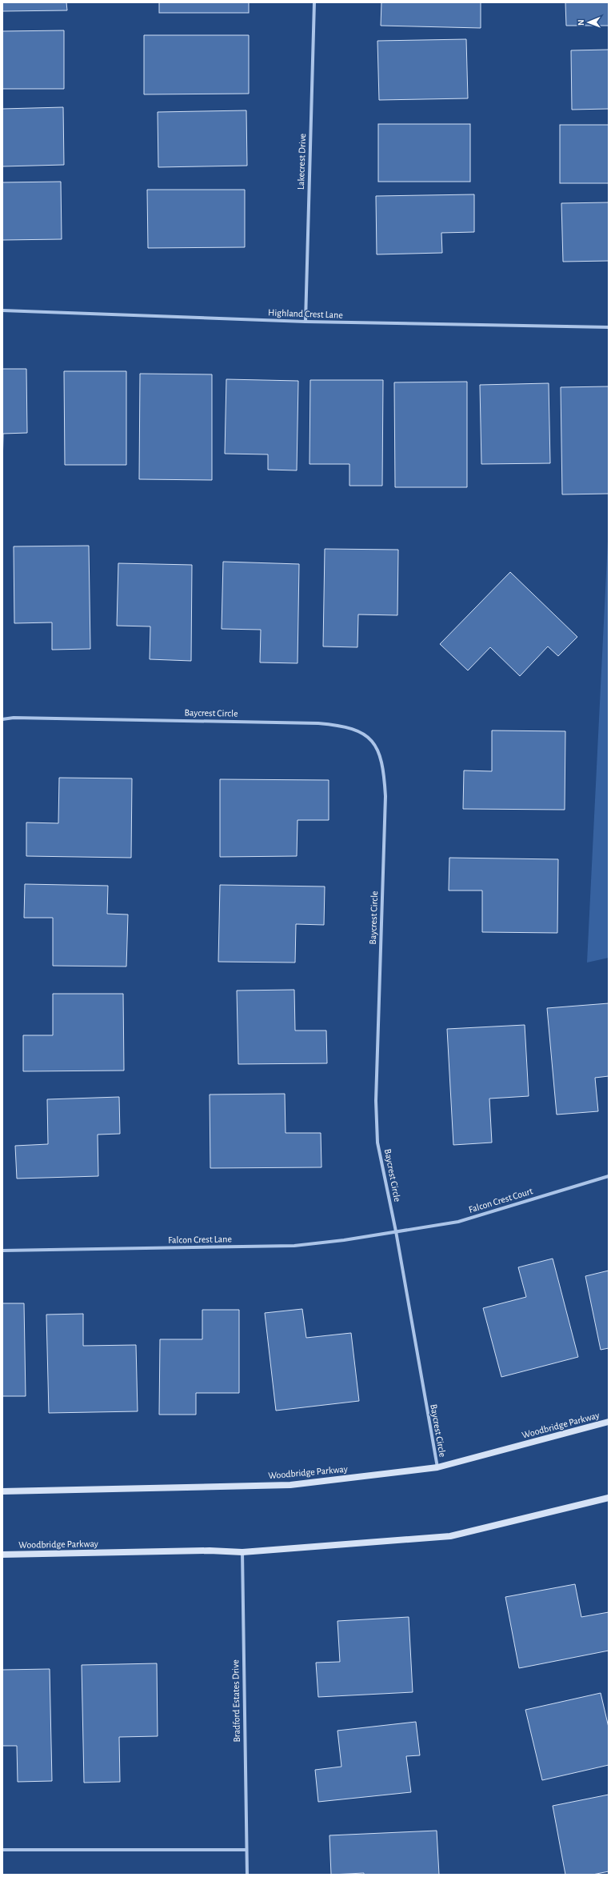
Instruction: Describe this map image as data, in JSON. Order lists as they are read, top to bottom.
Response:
{
  "streets": {
    "main road": ["Woodbridge Parkway"],
    "street": [
      "Lakecrest Drive",
      "Highland Crest Lane",
      "Baycrest Circle",
      "Falcon Crest Court",
      "Falcon Crest Lane",
      "Bradford Estates Drive"
    ]
  },
  "crossings": [
    ["Lakecrest Drive", "Highland Crest Lane"],
    ["Baycrest Circle", "Falcon Crest Court"],
    ["Baycrest Circle", "Falcon Crest Lane"],
    ["Baycrest Circle", "Woodbridge Parkway"],
    ["Falcon Crest Court", "Falcon Crest Lane"],
    ["Woodbridge Parkway", "Bradford Estates Drive"]
  ],
  "north": "left"
}
